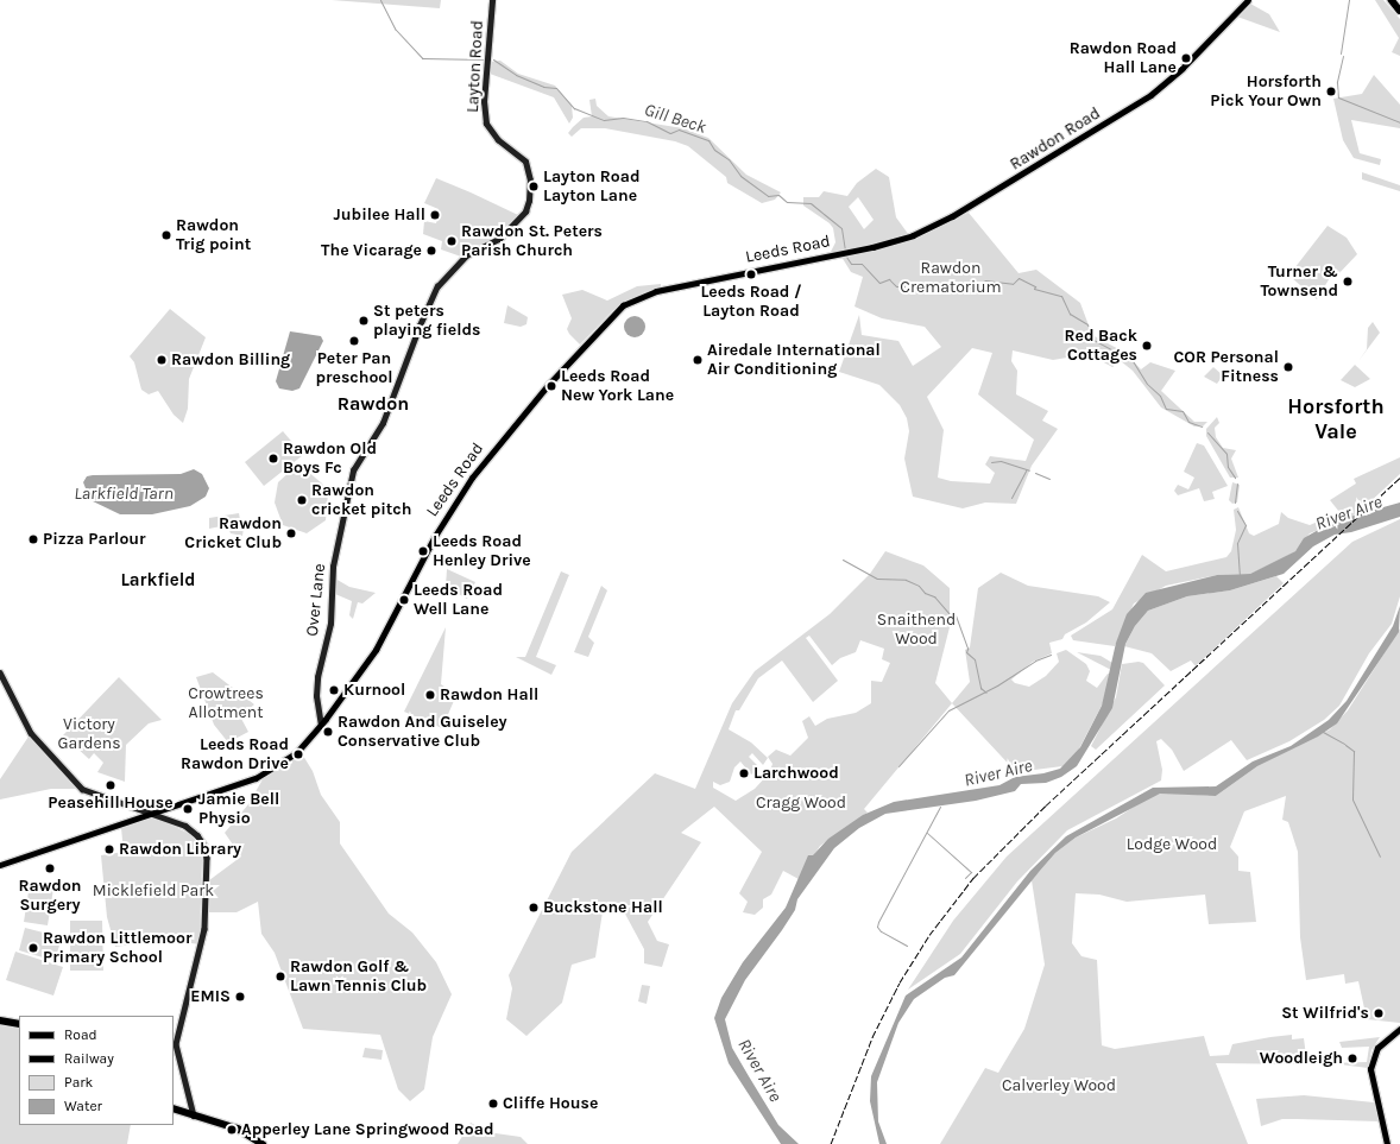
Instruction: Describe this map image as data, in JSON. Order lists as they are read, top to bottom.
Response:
{
  "streets": {
    "main road": ["Rawdon Road", "Leeds Road"],
    "street": ["Layton Road", "Over Lane"]
  },
  "crossings": [
    ["Layton Road", "Over Lane"],
    ["Rawdon Road", "Leeds Road"],
    ["Leeds Road", "Over Lane"]
  ],
  "districts": ["Rawdon", "Horsforth Vale", "Larkfield"],
  "water": ["Gill Beck", "Larkfield Tarn", "River Aire"],
  "parks": [
    "Rawdon Crematorium",
    "Snaithend Wood",
    "Crowtrees Allotment",
    "Victory Gardens",
    "Cragg Wood",
    "Lodge Wood",
    "Micklefield Park",
    "Calverley Wood"
  ],
  "places": [
    "Rawdon Road Hall Lane",
    "Horsforth Pick Your Own",
    "Layton Road Layton Lane",
    "Jubilee Hall",
    "Rawdon Trig point",
    "Rawdon St. Peters Parish Church",
    "The Vicarage",
    "Leeds Road / Layton Road",
    "Turner & Townsend",
    "St peters playing fields",
    "Peter Pan preschool",
    "Red Back Cottages",
    "Rawdon Billing",
    "Airedale International Air Conditioning",
    "COR Personal Fitness",
    "Leeds Road New York Lane",
    "Rawdon Old Boys Fc",
    "Rawdon cricket pitch",
    "Rawdon Cricket Club",
    "Pizza Parlour",
    "Leeds Road Henley Drive",
    "Leeds Road Well Lane",
    "Kurnool",
    "Rawdon Hall",
    "Rawdon And Guiseley Conservative Club",
    "Leeds Road Rawdon Drive",
    "Larchwood",
    "Peasehill House",
    "Jamie Bell Physio",
    "Rawdon Library",
    "Rawdon Surgery",
    "Buckstone Hall",
    "Rawdon Littlemoor Primary School",
    "Rawdon Golf & Lawn Tennis Club",
    "EMIS",
    "St Wilfrid's",
    "Woodleigh",
    "Cliffe House",
    "Apperley Lane Springwood Road"
  ],
  "legend": [
    "Road",
    "Railway",
    "Park",
    "Water"
  ]
}
